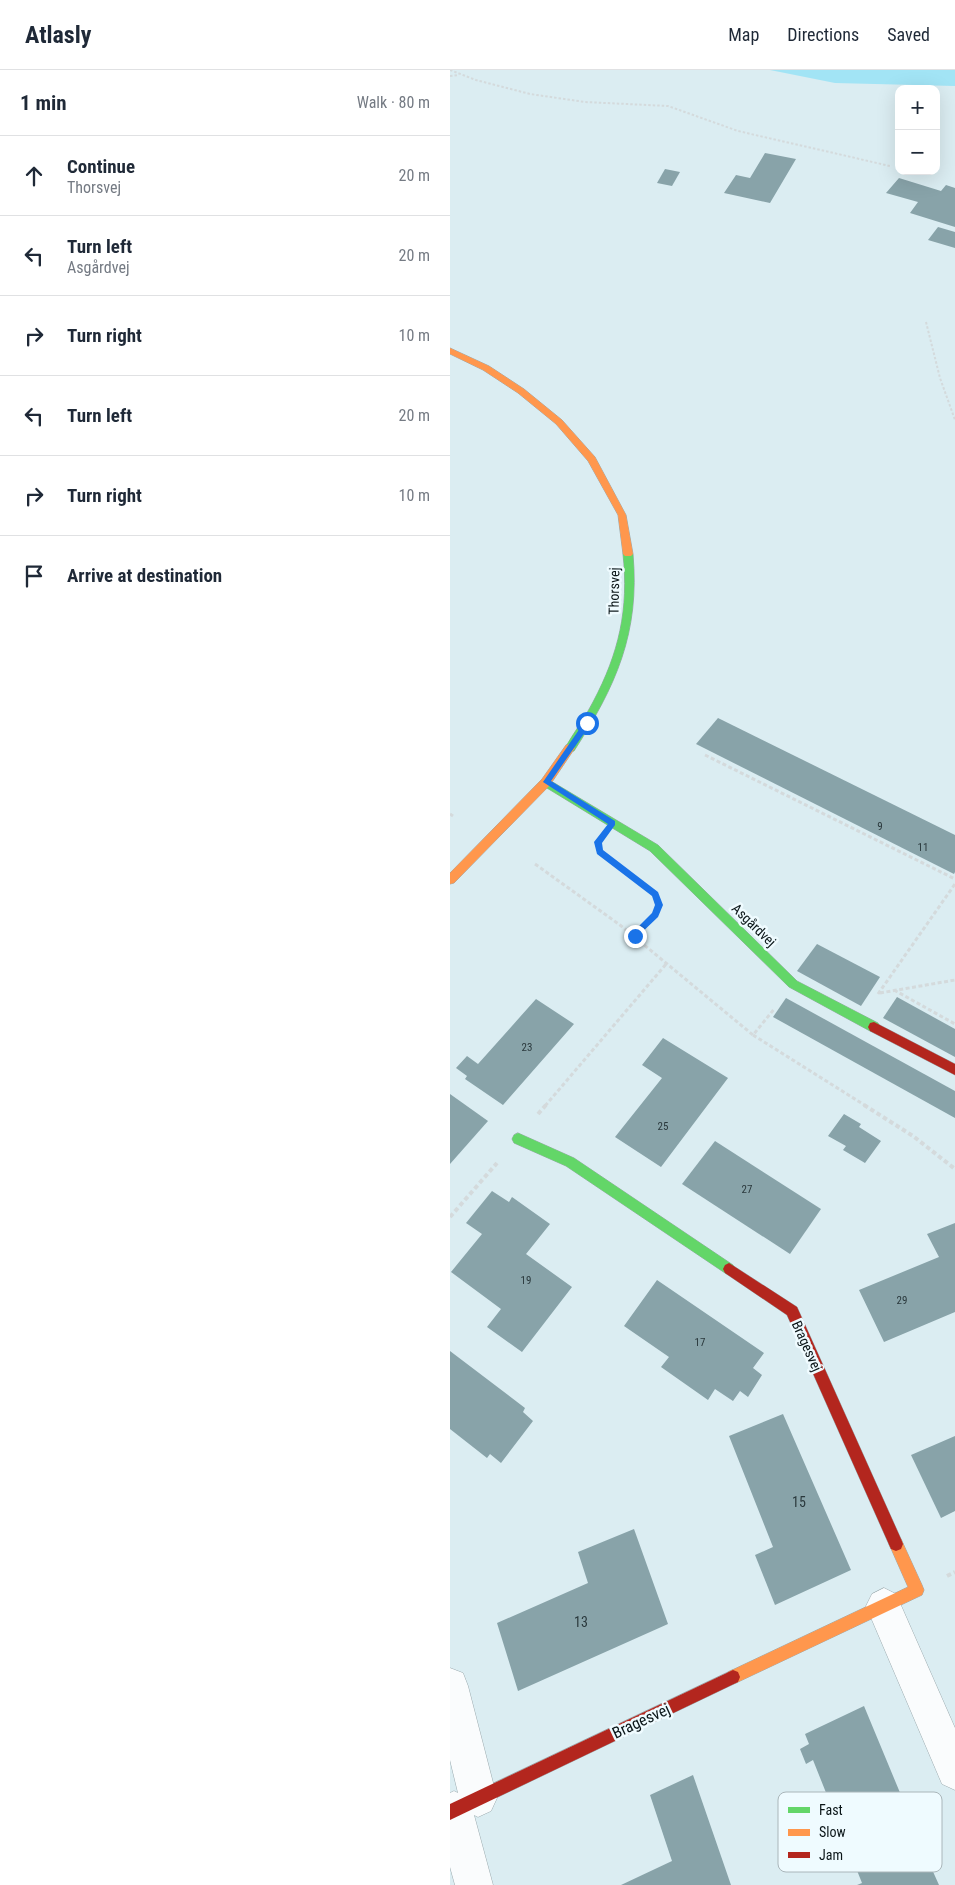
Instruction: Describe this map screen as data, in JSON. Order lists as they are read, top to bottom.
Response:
{
  "streets": {
    "street": ["Thorsvej", "Asgårdvej", "Bragesvej"]
  },
  "crossings": [
    ["Thorsvej", "Asgårdvej"]
  ],
  "house_numbers": [
    "9",
    "11",
    "23",
    "25",
    "27",
    "19",
    "29",
    "17",
    "15",
    "13"
  ],
  "legend": ["Fast", "Slow", "Jam"],
  "page": {
    "header": "Atlasly",
    "nav": ["Map", "Directions", "Saved"],
    "heading": ["1 min", "Walk · 80 m"],
    "map_buttons": ["+", "−"],
    "list": [
      ["Continue", "Thorsvej", "20 m"],
      ["Turn left", "Asgårdvej", "20 m"],
      ["Turn right", "10 m"],
      ["Turn left", "20 m"],
      ["Turn right", "10 m"],
      "Arrive at destination"
    ]
  }
}
